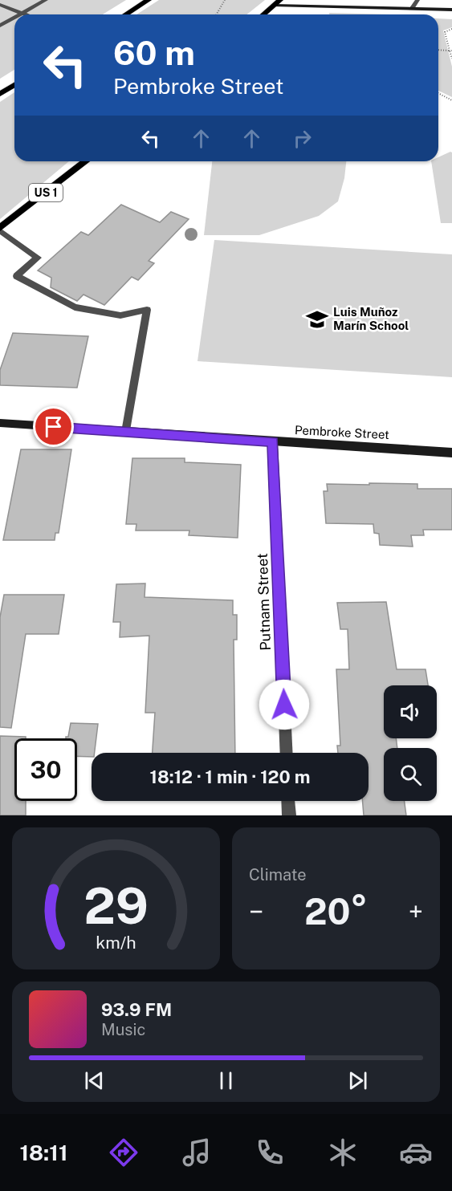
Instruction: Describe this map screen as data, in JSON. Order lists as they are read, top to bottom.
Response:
{
  "streets": {
    "main road": ["US 1"],
    "street": ["Pembroke Street", "Putnam Street"]
  },
  "crossings": [
    ["Pembroke Street", "Putnam Street"]
  ],
  "places": {
    "school or university": ["Luis Muñoz Marín School"]
  },
  "page": {
    "turn": ["60 m", "Pembroke Street"],
    "limit": "30",
    "trip": "18:12 · 1 min · 120 m",
    "tile": "Climate",
    "heat": ["−", "20°", "+"],
    "song": ["93.9 FM", "Music"],
    "tabs": "18:11",
    "gauge": ["29", "km/h"]
  }
}
